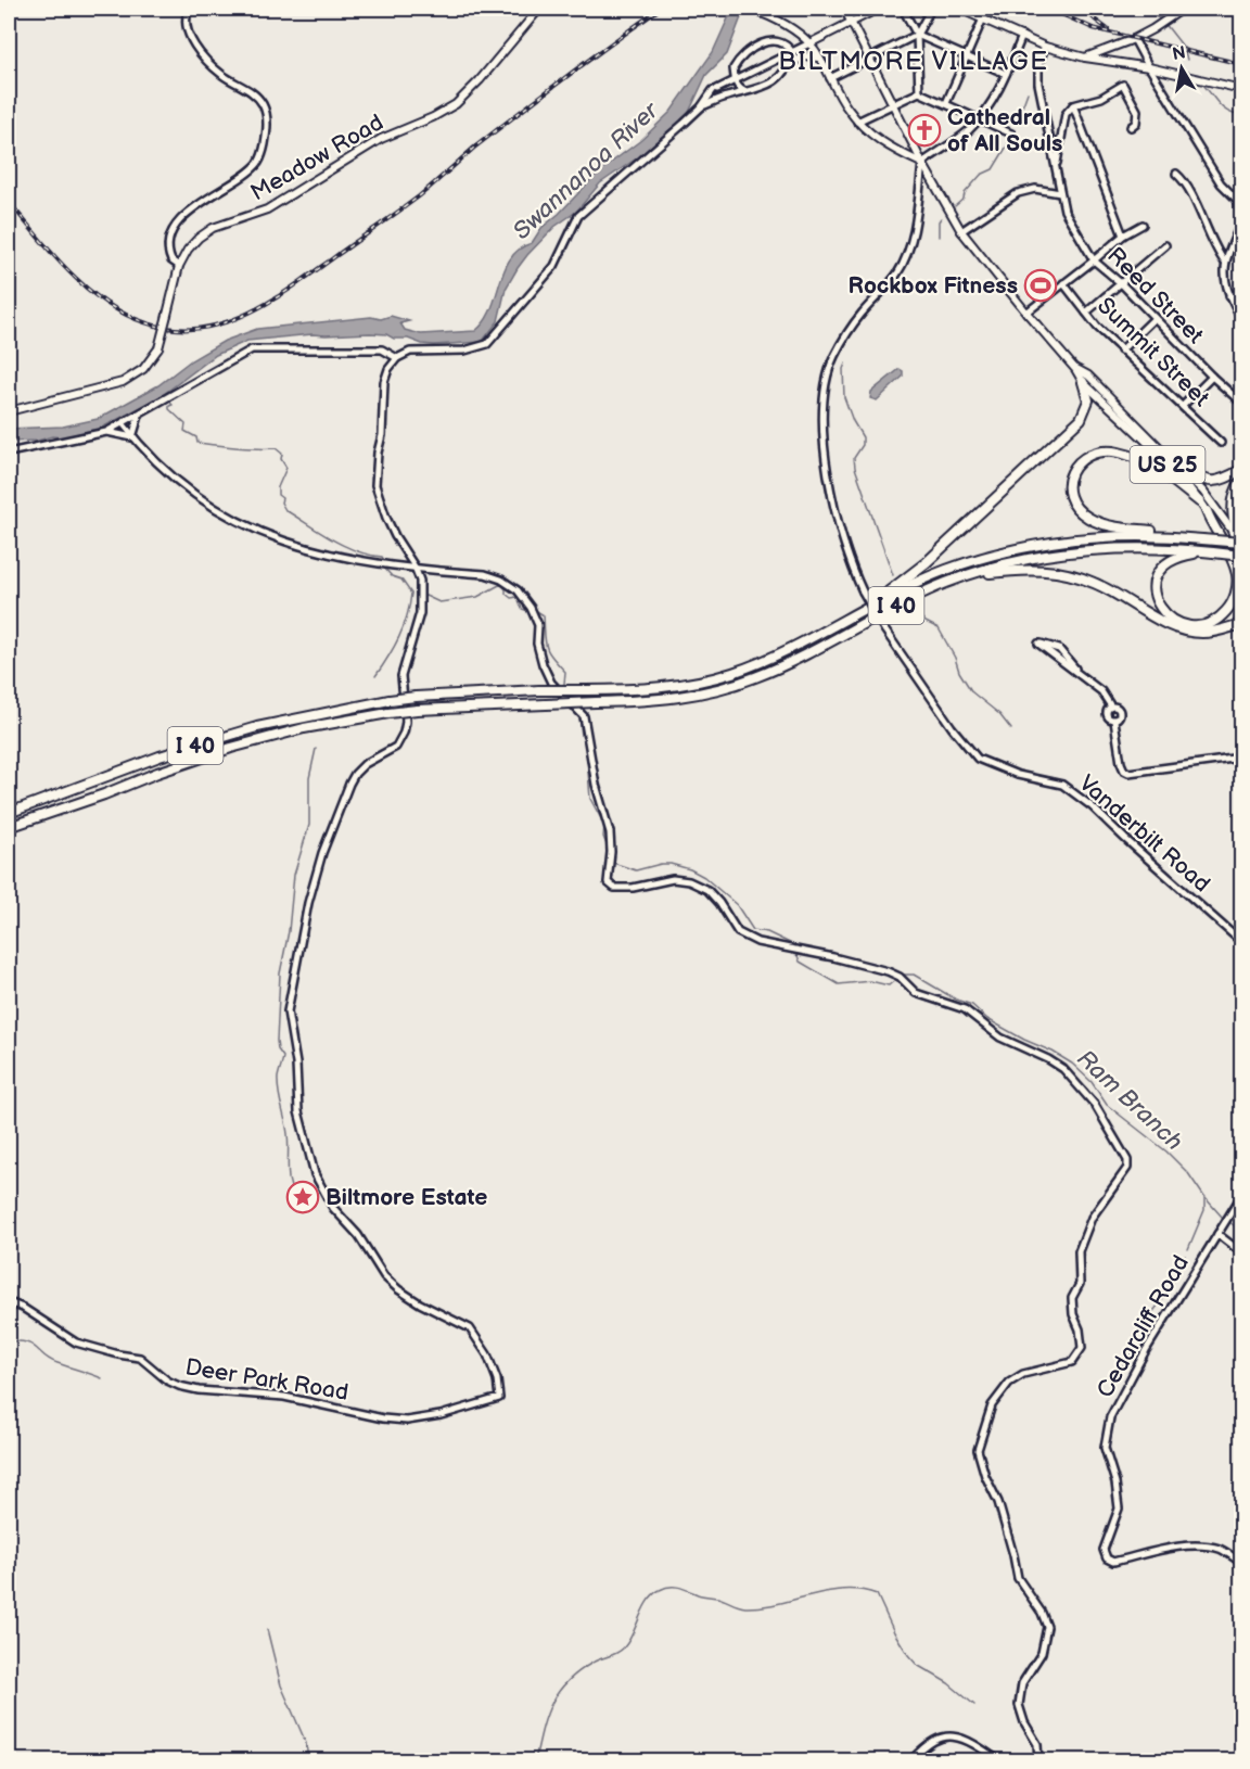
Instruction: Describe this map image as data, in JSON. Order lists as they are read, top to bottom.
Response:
{
  "streets": {
    "highway": ["I 40"],
    "main road": ["Meadow Road", "US 25"],
    "street": [
      "Reed Street",
      "Summit Street",
      "Vanderbilt Road",
      "Cedarcliff Road",
      "Deer Park Road"
    ]
  },
  "crossings": [
    ["US 25", "I 40"],
    ["US 25", "Vanderbilt Road"]
  ],
  "districts": ["BILTMORE VILLAGE"],
  "water": ["Swannanoa River", "Ram Branch"],
  "places": {
    "church": ["Cathedral of All Souls"],
    "sports": ["Rockbox Fitness"],
    "place": ["Biltmore Estate"]
  },
  "north": "top"
}
